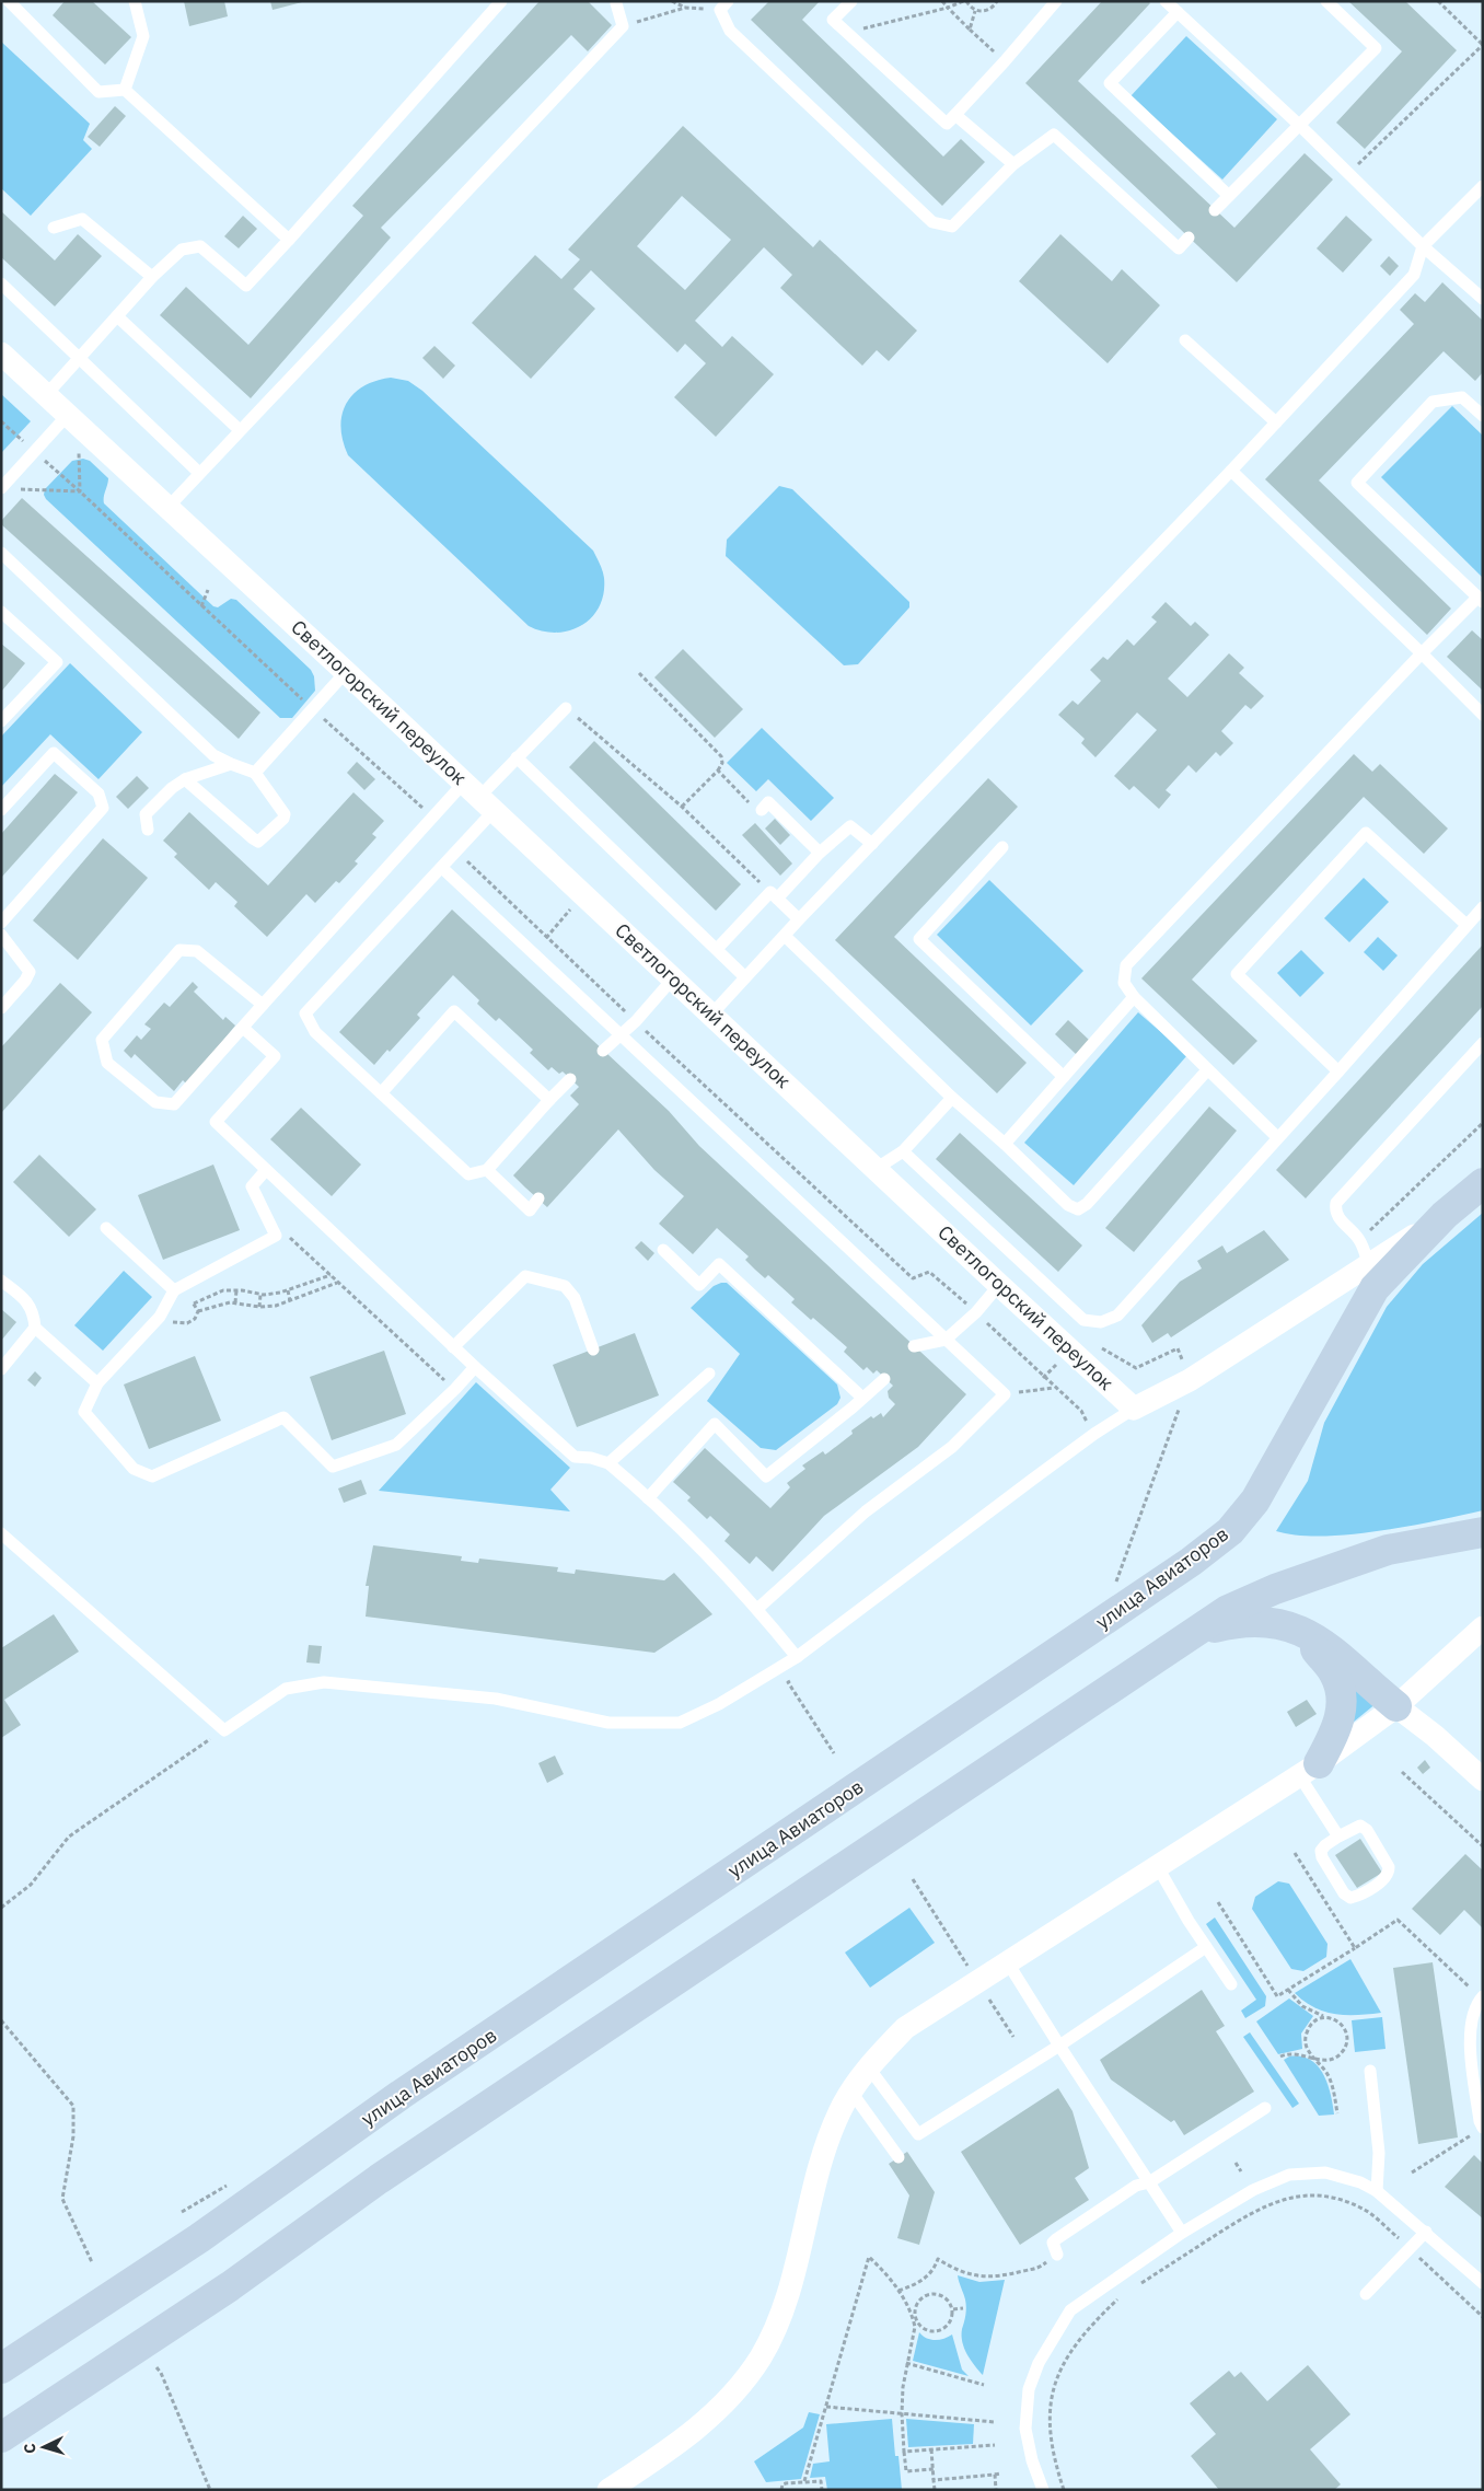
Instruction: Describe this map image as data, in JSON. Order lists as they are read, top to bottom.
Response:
{
  "streets": {
    "main road": ["улица Авиаторов"],
    "street": ["Светлогорский переулок"]
  },
  "north": "left"
}
